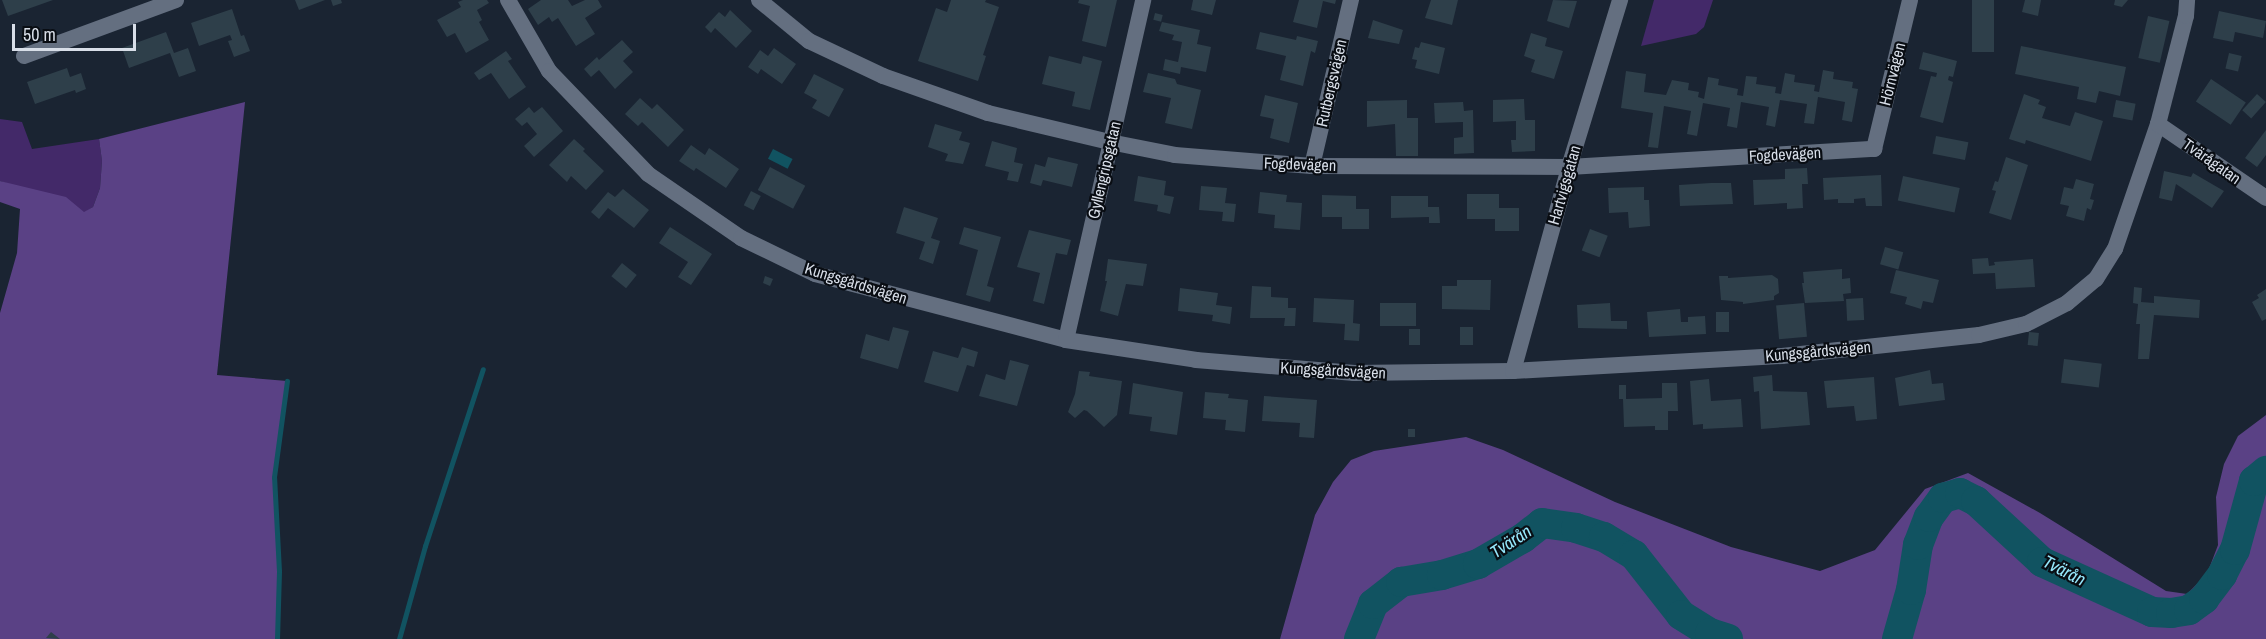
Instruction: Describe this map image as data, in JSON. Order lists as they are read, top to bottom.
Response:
{
  "streets": {
    "street": [
      "Hörnvägen",
      "Rutbergsvägen",
      "Fogdevägen",
      "Tvärågatan",
      "Gyllengripsgatan",
      "Hartvigsgatan",
      "Kungsgårdsvägen"
    ]
  },
  "crossings": [
    ["Hörnvägen", "Fogdevägen"],
    ["Rutbergsvägen", "Fogdevägen"],
    ["Fogdevägen", "Gyllengripsgatan"],
    ["Fogdevägen", "Hartvigsgatan"],
    ["Tvärågatan", "Kungsgårdsvägen"],
    ["Gyllengripsgatan", "Kungsgårdsvägen"],
    ["Hartvigsgatan", "Kungsgårdsvägen"]
  ],
  "water": ["Tvärån"],
  "scale_bar": "50 m"
}
